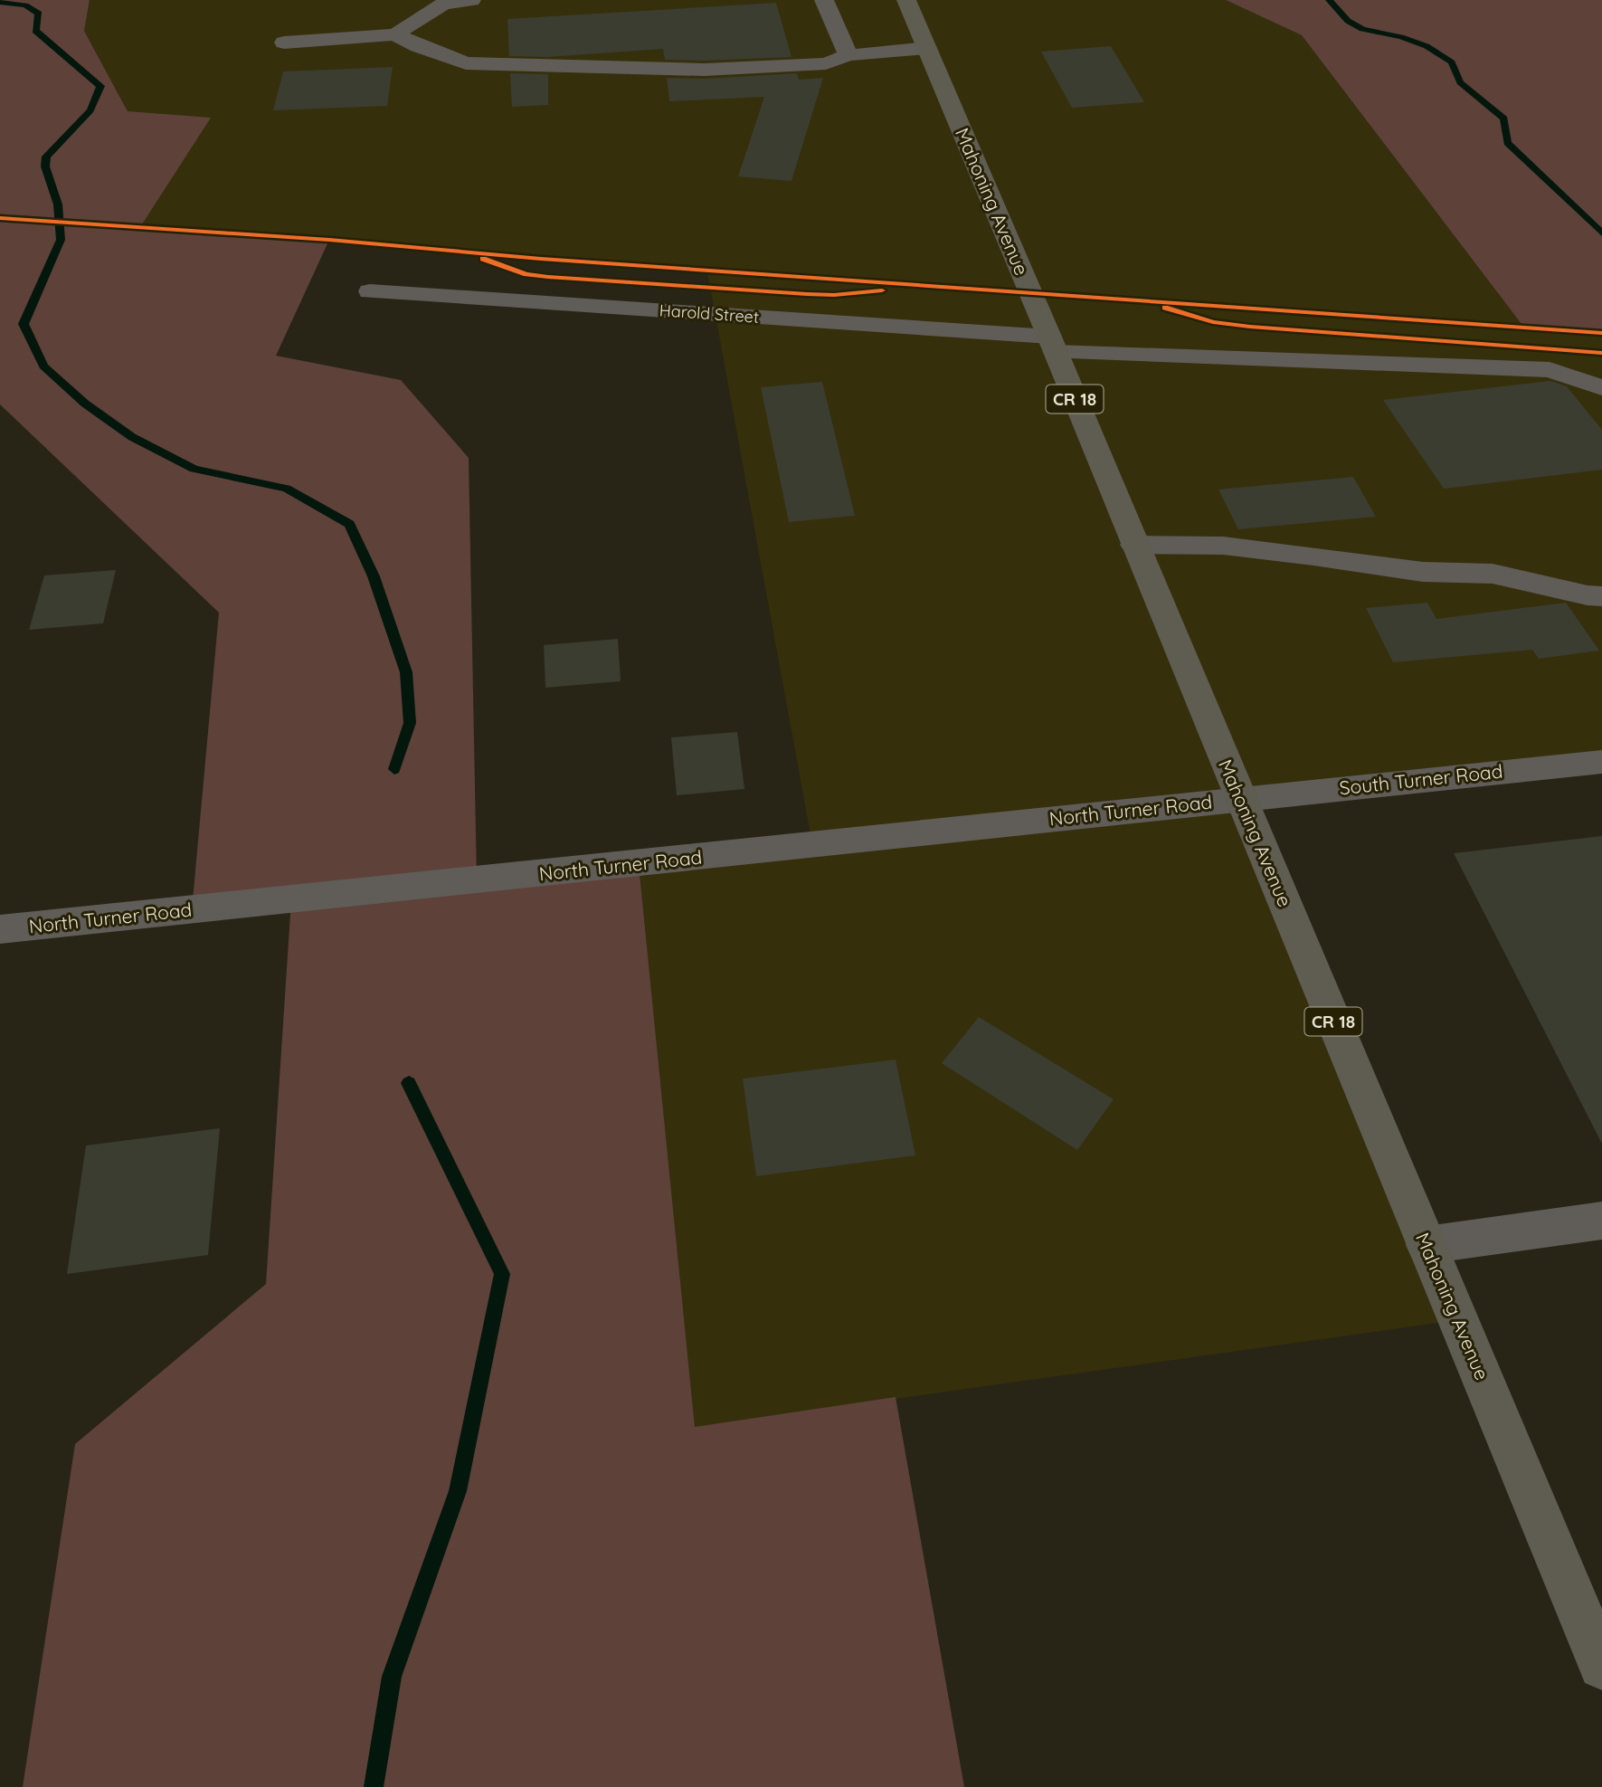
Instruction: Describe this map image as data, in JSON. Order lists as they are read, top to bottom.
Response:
{
  "streets": {
    "main road": ["Mahoning Avenue", "CR 18"],
    "street": ["Harold Street", "South Turner Road", "North Turner Road"]
  },
  "crossings": [
    ["Mahoning Avenue", "Harold Street"],
    ["Mahoning Avenue", "South Turner Road"],
    ["Mahoning Avenue", "North Turner Road"],
    ["South Turner Road", "North Turner Road"]
  ]
}
